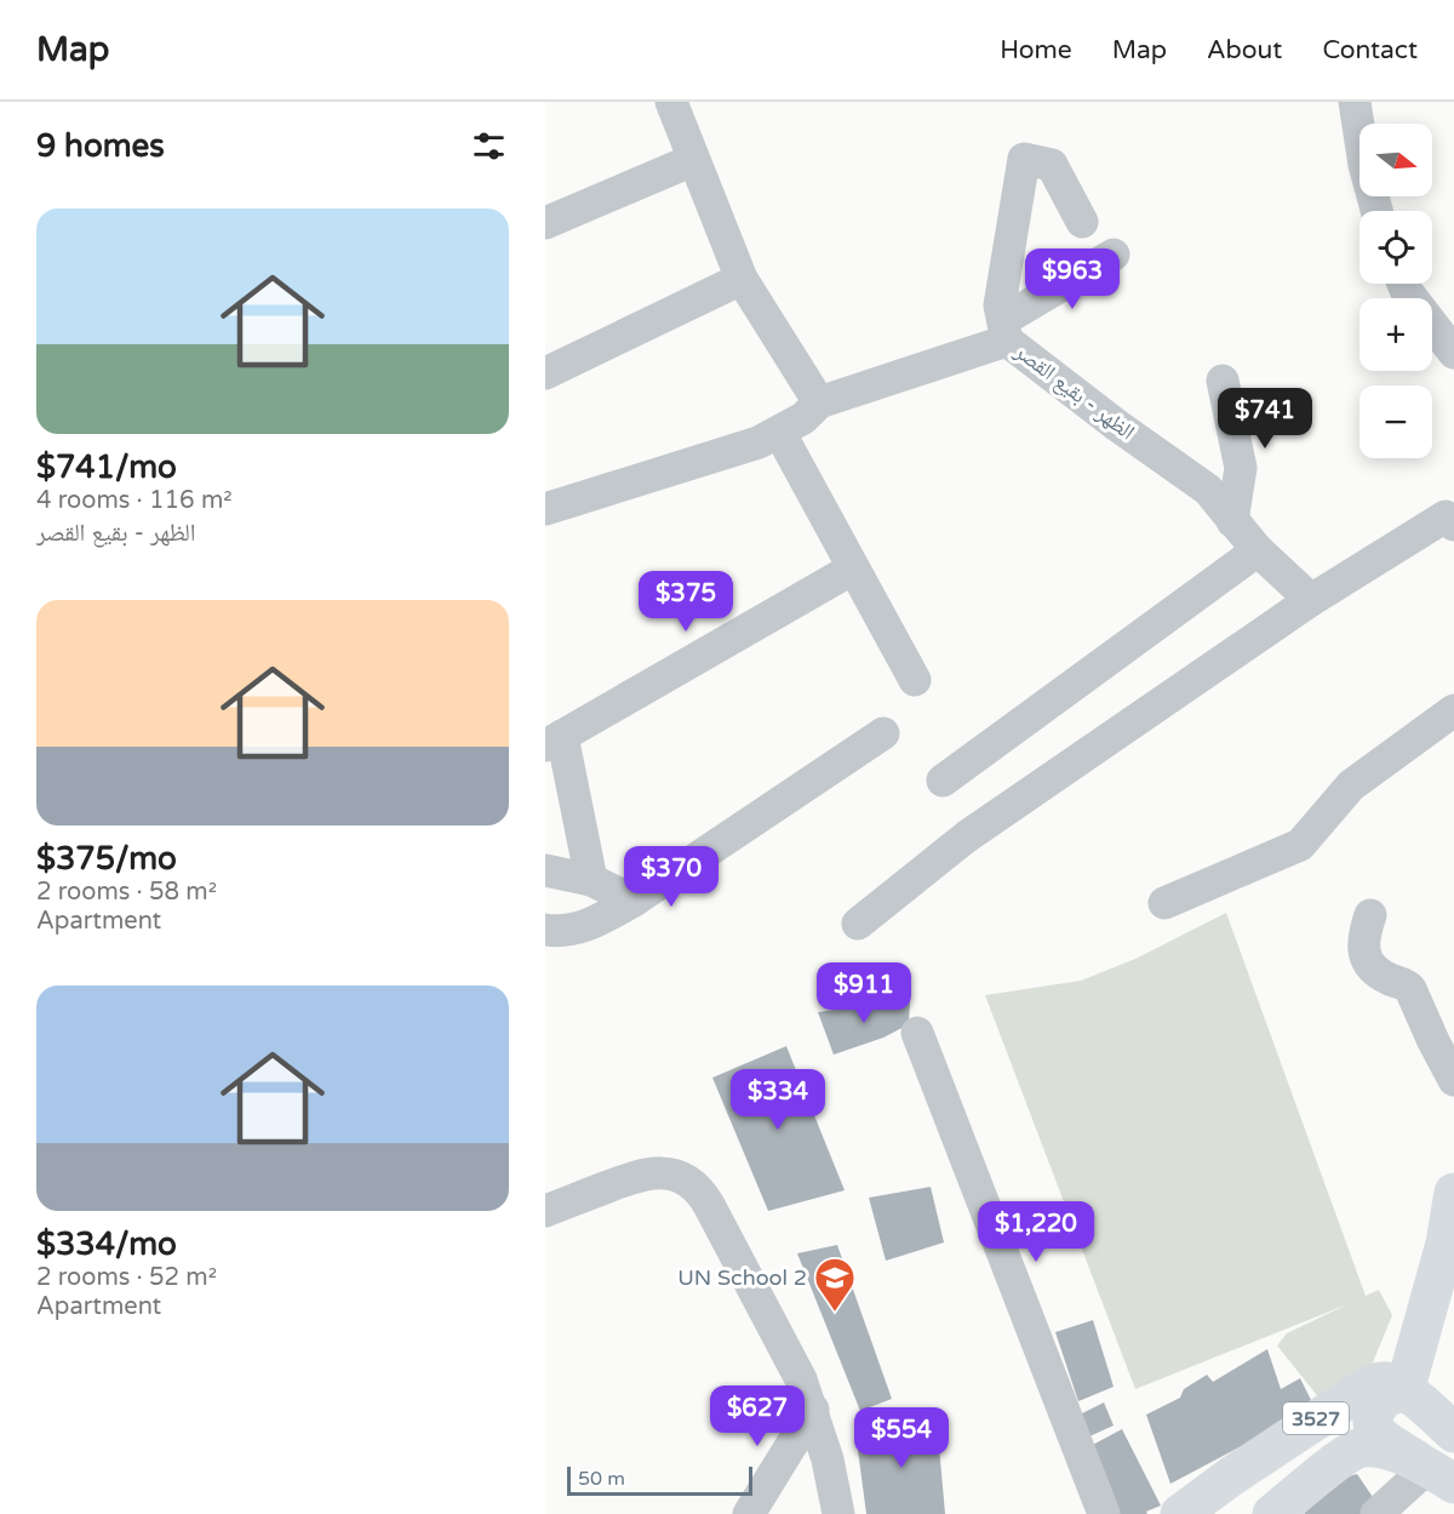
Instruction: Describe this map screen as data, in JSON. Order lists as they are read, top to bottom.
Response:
{
  "streets": {
    "main road": ["3527"],
    "street": ["الظهر - بقيع القصر"]
  },
  "places": {
    "school or university": ["UN School 2"]
  },
  "scale_bar": "50 m",
  "north": "right",
  "page": {
    "header": "Map",
    "nav": [
      "Home",
      "Map",
      "About",
      "Contact"
    ],
    "heading": "9 homes",
    "map_buttons": ["+", "−"],
    "list": [
      {
        "name": "$741/mo",
        "note": "4 rooms · 116 m² · الظهر - بقيع القصر"
      },
      {
        "name": "$375/mo",
        "note": "2 rooms · 58 m² · Apartment"
      },
      {
        "name": "$334/mo",
        "note": "2 rooms · 52 m² · Apartment"
      }
    ],
    "price": [
      "$963",
      "$741",
      "$375",
      "$370",
      "$911",
      "$334",
      "$1,220",
      "$627",
      "$554"
    ],
    "scale": "50 m"
  }
}
